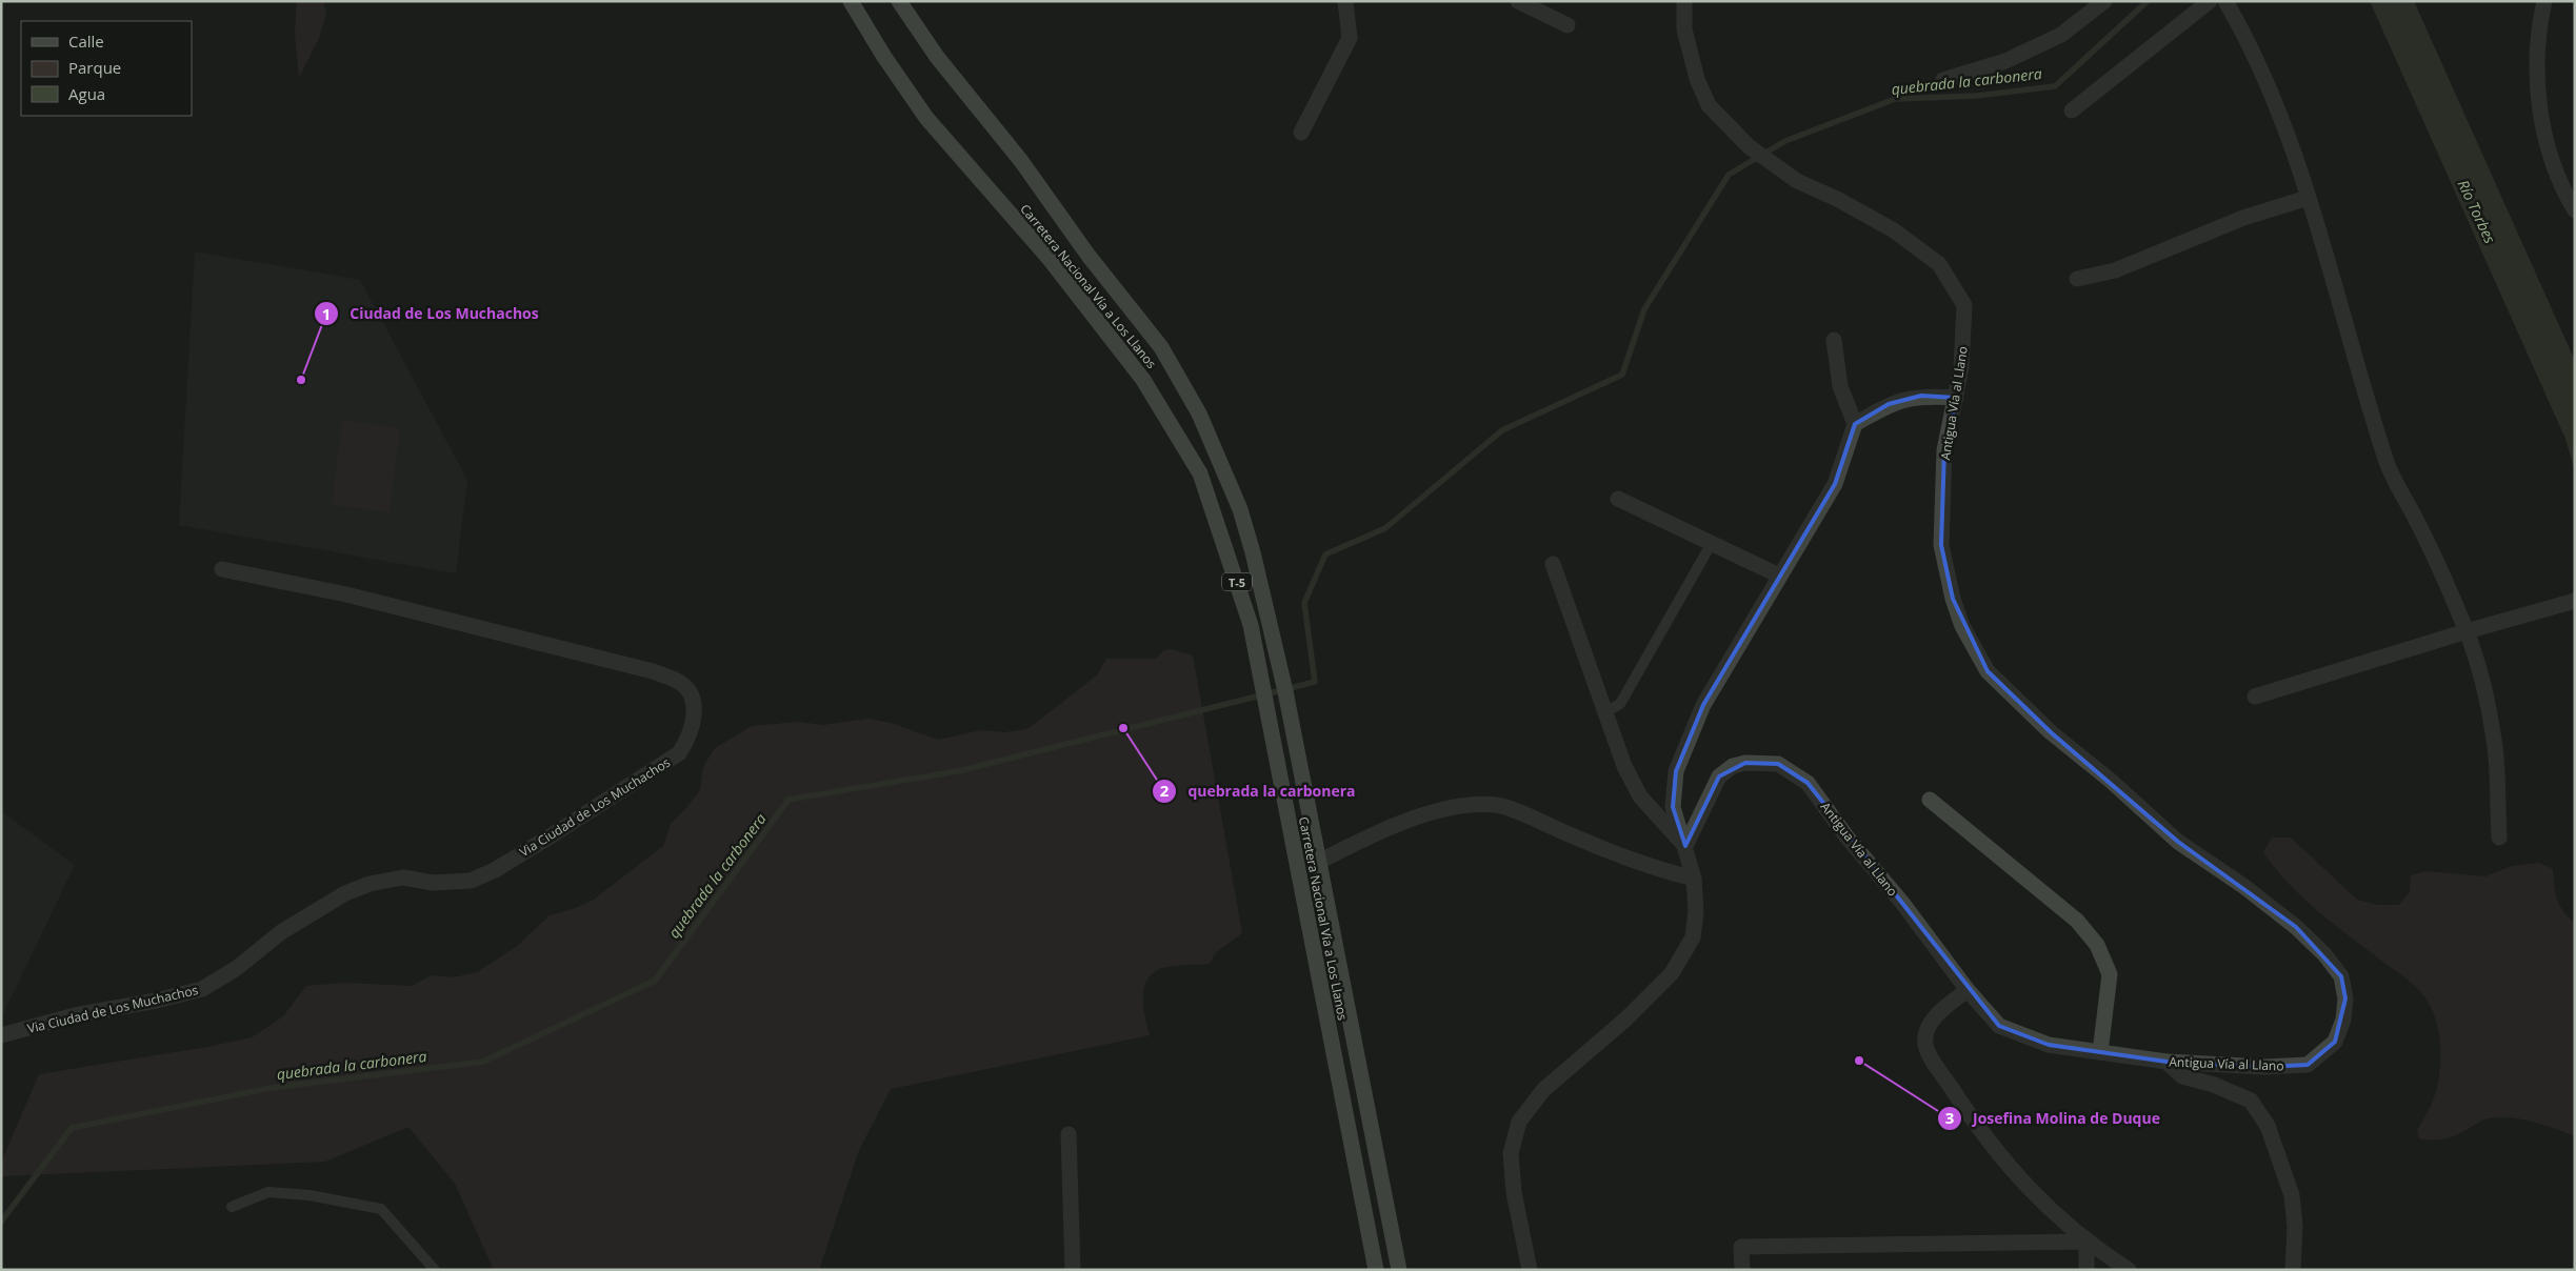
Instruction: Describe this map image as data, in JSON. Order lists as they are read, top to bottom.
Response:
{
  "streets": {
    "highway": ["Carretera Nacional Vía a Los Llanos", "T-5"],
    "street": ["Antigua Vía al Llano", "Via Ciudad de Los Muchachos"]
  },
  "water": ["quebrada la carbonera", "Río Torbes"],
  "places": ["Ciudad de Los Muchachos", "quebrada la carbonera", "Josefina Molina de Duque"],
  "legend": ["Calle", "Parque", "Agua"]
}
